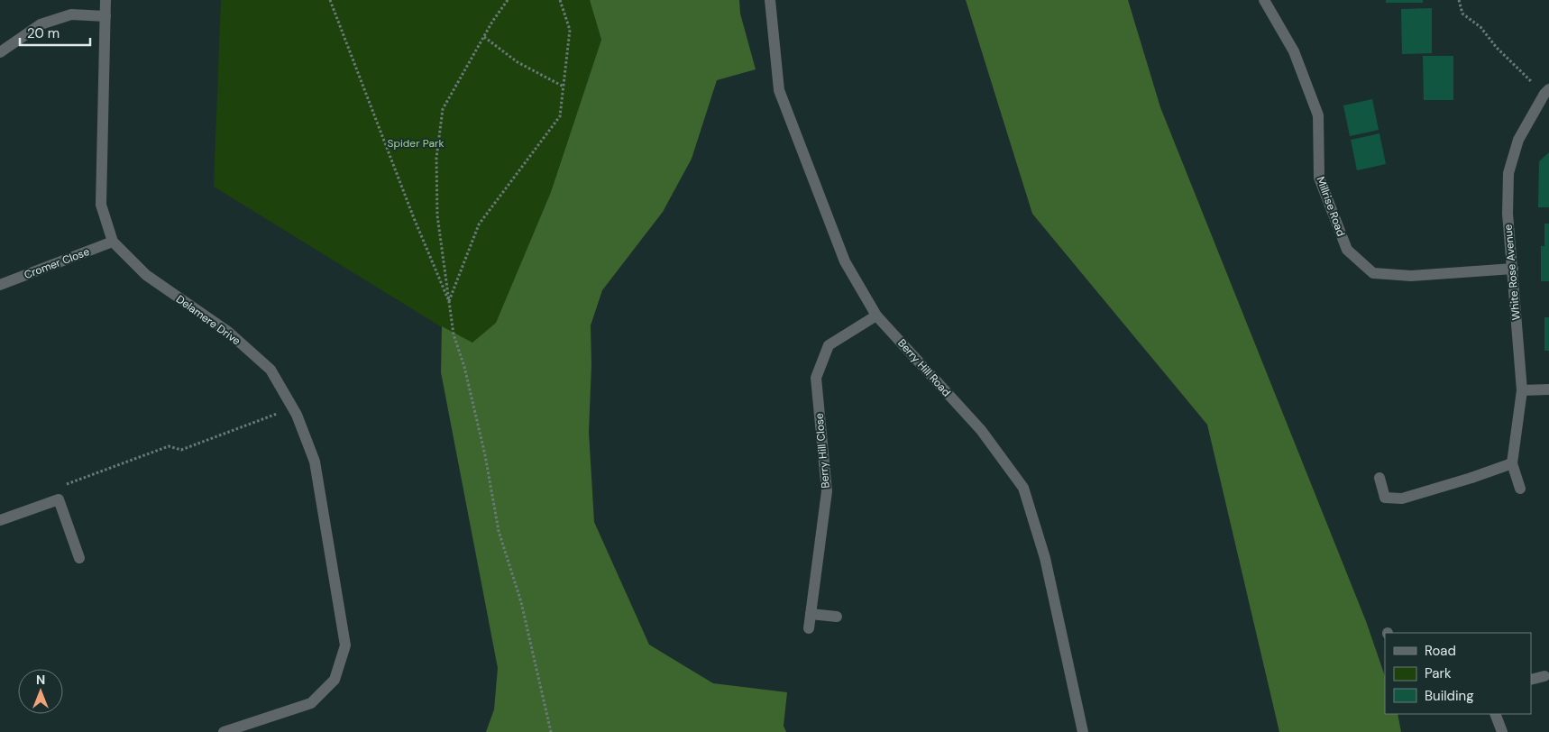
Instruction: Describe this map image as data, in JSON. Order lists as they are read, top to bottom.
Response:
{
  "streets": {
    "street": [
      "Millrise Road",
      "Cromer Close",
      "White Rose Avenue",
      "Delamere Drive",
      "Berry Hill Road",
      "Berry Hill Close"
    ]
  },
  "crossings": [
    ["Millrise Road", "White Rose Avenue"],
    ["Cromer Close", "Delamere Drive"],
    ["Berry Hill Road", "Berry Hill Close"]
  ],
  "parks": ["Spider Park"],
  "legend": ["Road", "Park", "Building"],
  "scale_bar": "20 m",
  "north": "top"
}
